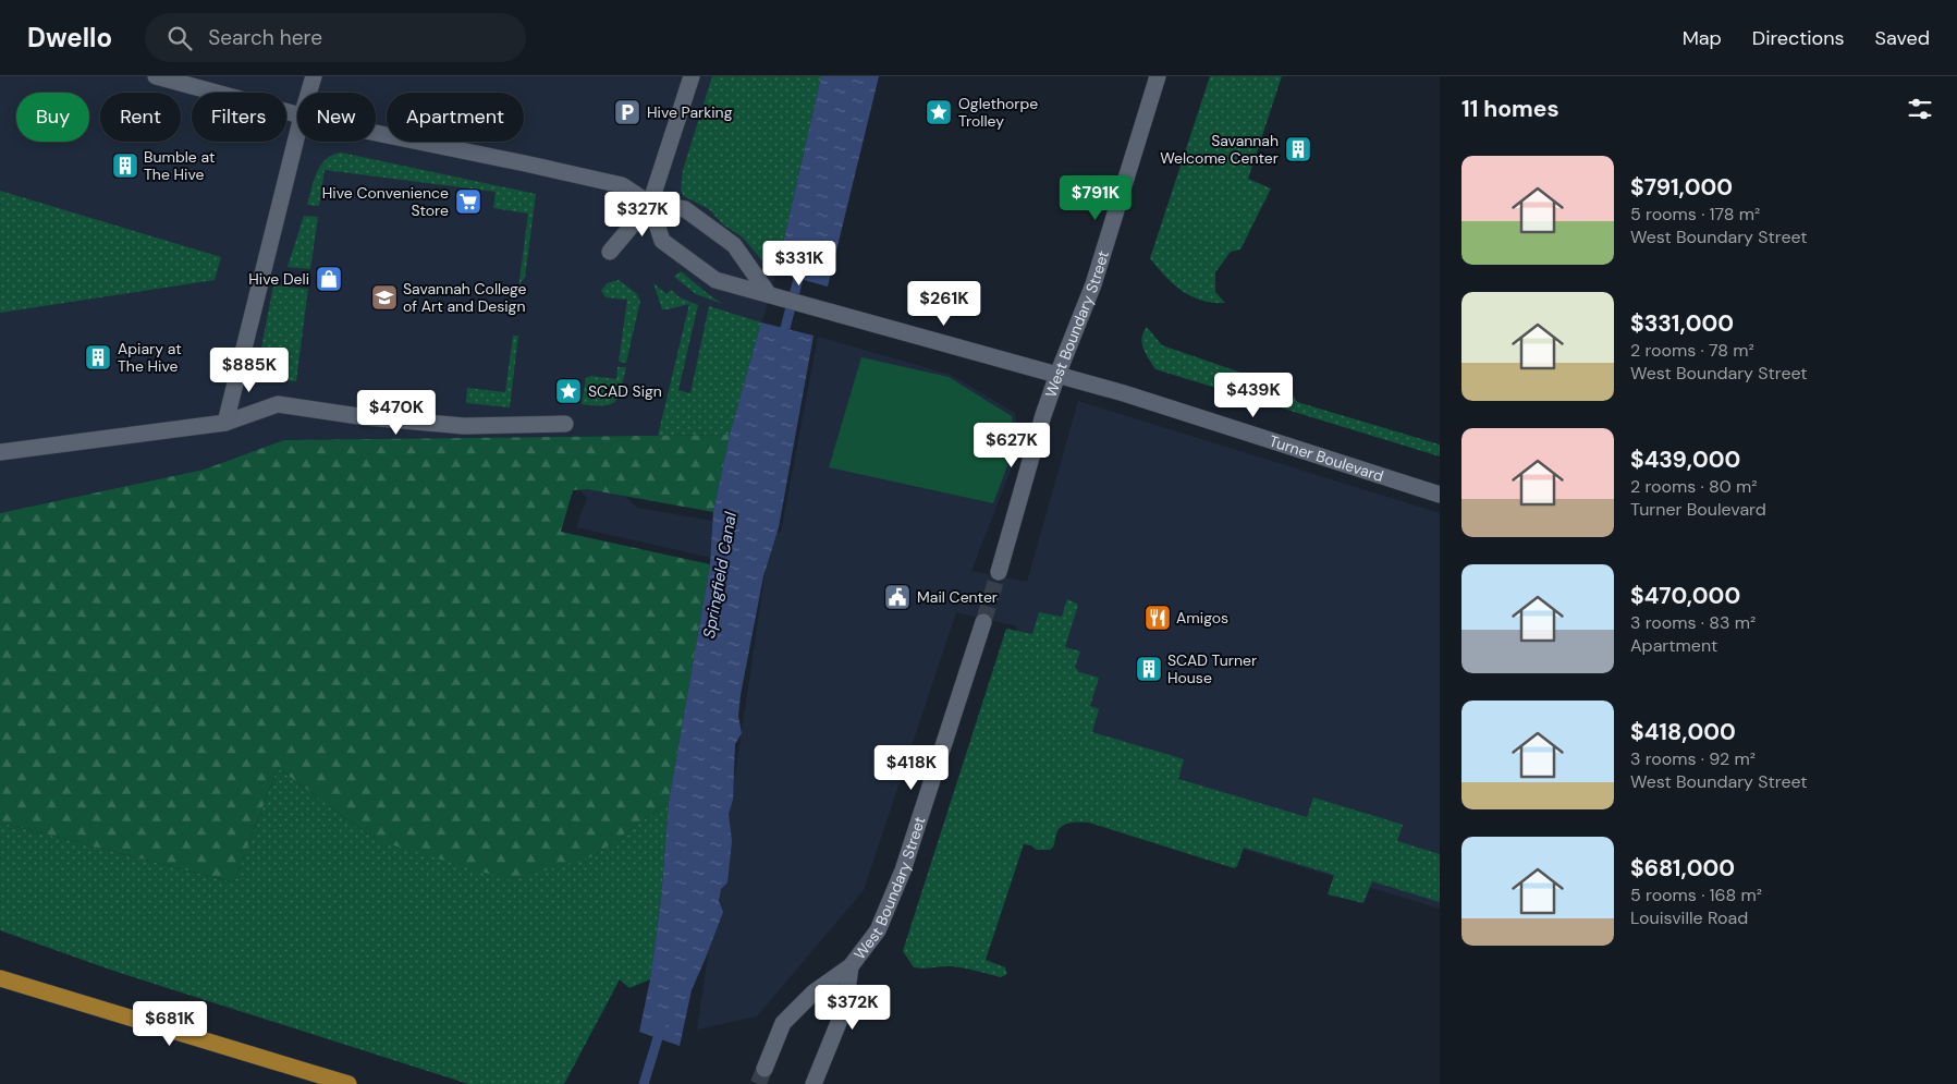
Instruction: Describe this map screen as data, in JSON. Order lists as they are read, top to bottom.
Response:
{
  "streets": {
    "street": ["West Boundary Street", "Turner Boulevard"]
  },
  "crossings": [
    ["West Boundary Street", "Turner Boulevard"]
  ],
  "water": ["Springfield Canal"],
  "places": {
    "parking": ["Hive Parking"],
    "place": ["Oglethorpe Trolley", "SCAD Sign"],
    "building": [
      "Savannah Welcome Center",
      "Bumble at The Hive",
      "Apiary at The Hive",
      "SCAD Turner House"
    ],
    "supermarket": ["Hive Convenience Store"],
    "shop": ["Hive Deli"],
    "school or university": ["Savannah College of Art and Design"],
    "public building": ["Mail Center"],
    "restaurant": ["Amigos"]
  },
  "page": {
    "header": "Dwello",
    "search": "Search here",
    "nav": ["Map", "Directions", "Saved"],
    "heading": "11 homes",
    "chip": [
      "Buy",
      "Rent",
      "Filters",
      "New",
      "Apartment"
    ],
    "list": [
      {
        "name": "$791,000",
        "note": "5 rooms · 178 m² · West Boundary Street"
      },
      {
        "name": "$331,000",
        "note": "2 rooms · 78 m² · West Boundary Street"
      },
      {
        "name": "$439,000",
        "note": "2 rooms · 80 m² · Turner Boulevard"
      },
      {
        "name": "$470,000",
        "note": "3 rooms · 83 m² · Apartment"
      },
      {
        "name": "$418,000",
        "note": "3 rooms · 92 m² · West Boundary Street"
      },
      {
        "name": "$681,000",
        "note": "5 rooms · 168 m² · Louisville Road"
      }
    ],
    "price": [
      "$791K",
      "$327K",
      "$331K",
      "$261K",
      "$885K",
      "$439K",
      "$470K",
      "$627K",
      "$418K",
      "$372K",
      "$681K"
    ]
  }
}
